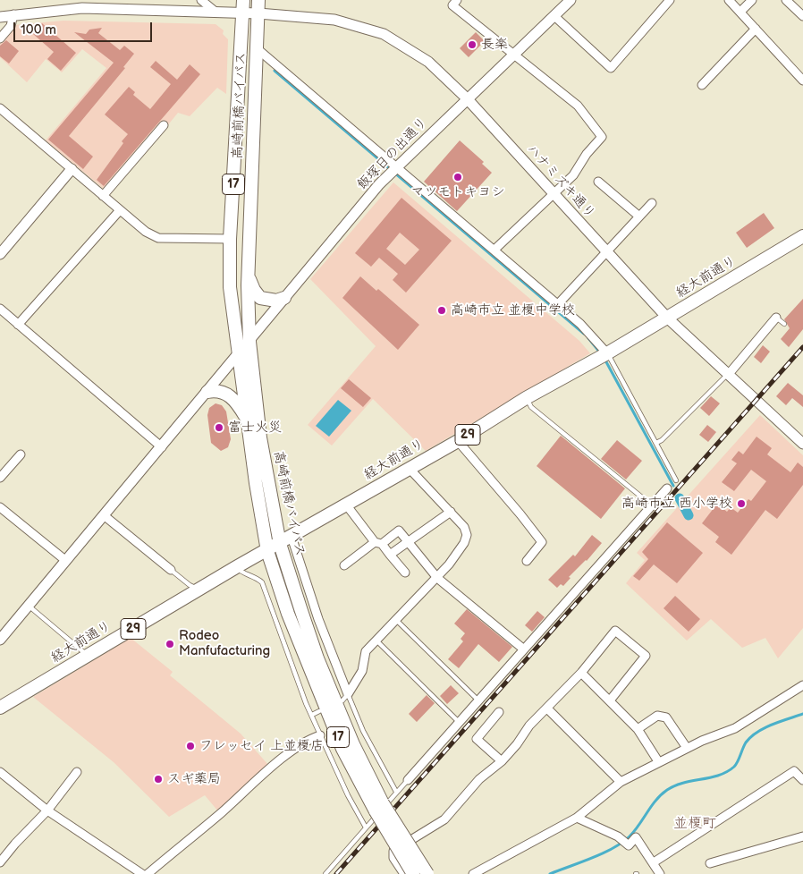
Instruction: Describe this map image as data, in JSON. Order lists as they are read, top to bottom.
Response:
{
  "streets": {
    "main road": [
      "高崎前橋バイパス",
      "17",
      "経大前通り",
      "29"
    ],
    "street": ["飯塚日の出通り", "ハナミズキ通り"]
  },
  "crossings": [
    ["高崎前橋バイパス", "飯塚日の出通り"],
    ["高崎前橋バイパス", "ハナミズキ通り"],
    ["高崎前橋バイパス", "経大前通り"],
    ["飯塚日の出通り", "ハナミズキ通り"],
    ["ハナミズキ通り", "経大前通り"]
  ],
  "districts": ["並榎町"],
  "places": [
    "長楽",
    "マツモトキヨシ",
    "高崎市立 並榎中学校",
    "富士火災",
    "高崎市立 西小学校",
    "Rodeo Manfufacturing",
    "フレッセイ 上並榎店",
    "スギ薬局"
  ],
  "scale_bar": "100 m"
}
